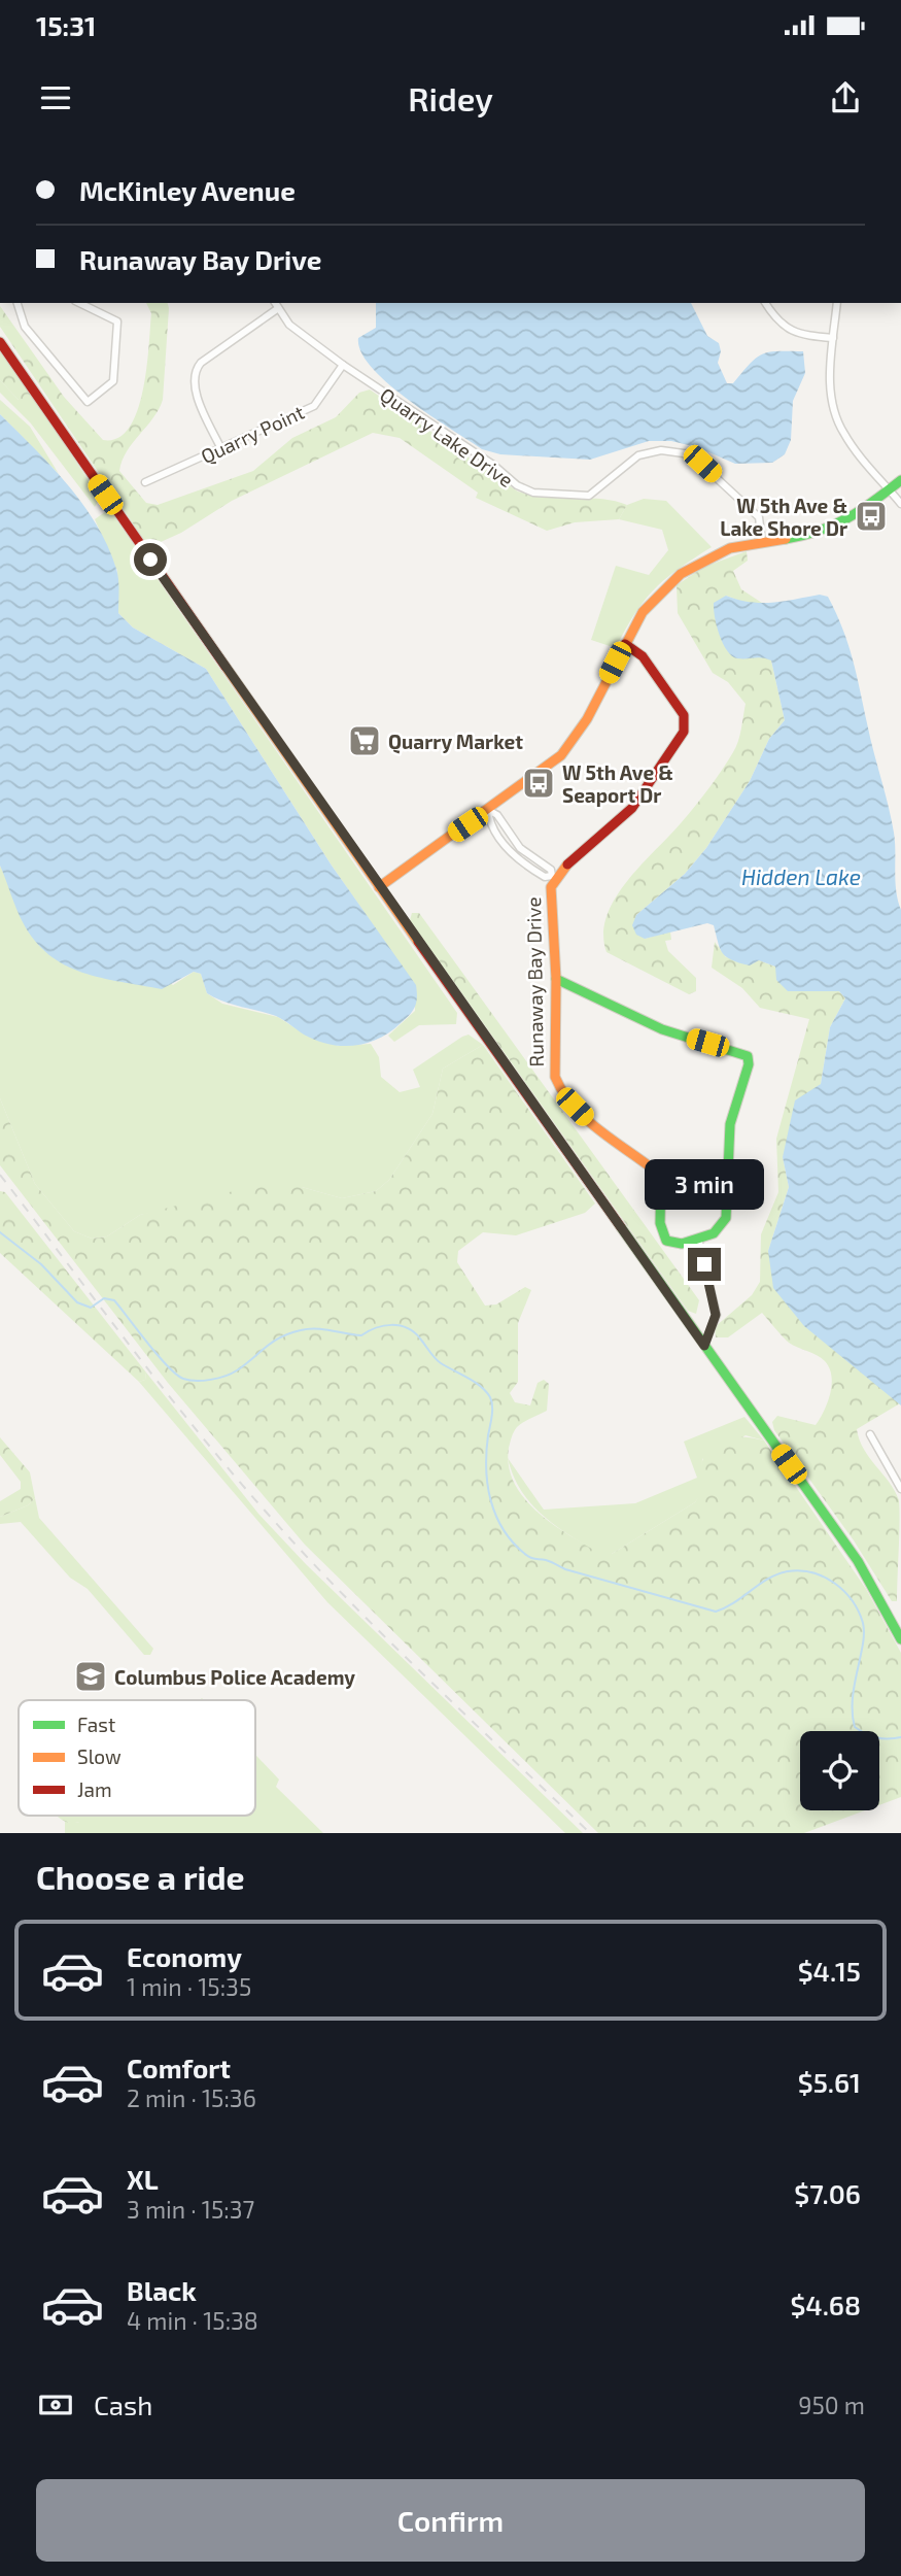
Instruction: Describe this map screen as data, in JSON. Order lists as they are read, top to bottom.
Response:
{
  "streets": {
    "main road": ["Runaway Bay Drive"],
    "street": ["Quarry Point", "Quarry Lake Drive"]
  },
  "crossings": [
    ["Quarry Point", "Quarry Lake Drive"]
  ],
  "water": ["Hidden Lake"],
  "places": {
    "bus stop": ["W 5th Ave & Lake Shore Dr", "W 5th Ave & Seaport Dr"],
    "supermarket": ["Quarry Market"],
    "school or university": ["Columbus Police Academy"]
  },
  "legend": ["Fast", "Slow", "Jam"],
  "page": {
    "status": "15:31",
    "header": "Ridey",
    "banner": ["McKinley Avenue", "Runaway Bay Drive"],
    "bubble": "3 min",
    "heading": "Choose a ride",
    "list": [
      {
        "name": "Economy",
        "note": "1 min · 15:35",
        "value": "$4.15"
      },
      {
        "name": "Comfort",
        "note": "2 min · 15:36",
        "value": "$5.61"
      },
      {
        "name": "XL",
        "note": "3 min · 15:37",
        "value": "$7.06"
      },
      {
        "name": "Black",
        "note": "4 min · 15:38",
        "value": "$4.68"
      }
    ],
    "pay": ["Cash", "950 m"],
    "buttons": "Confirm"
  }
}
